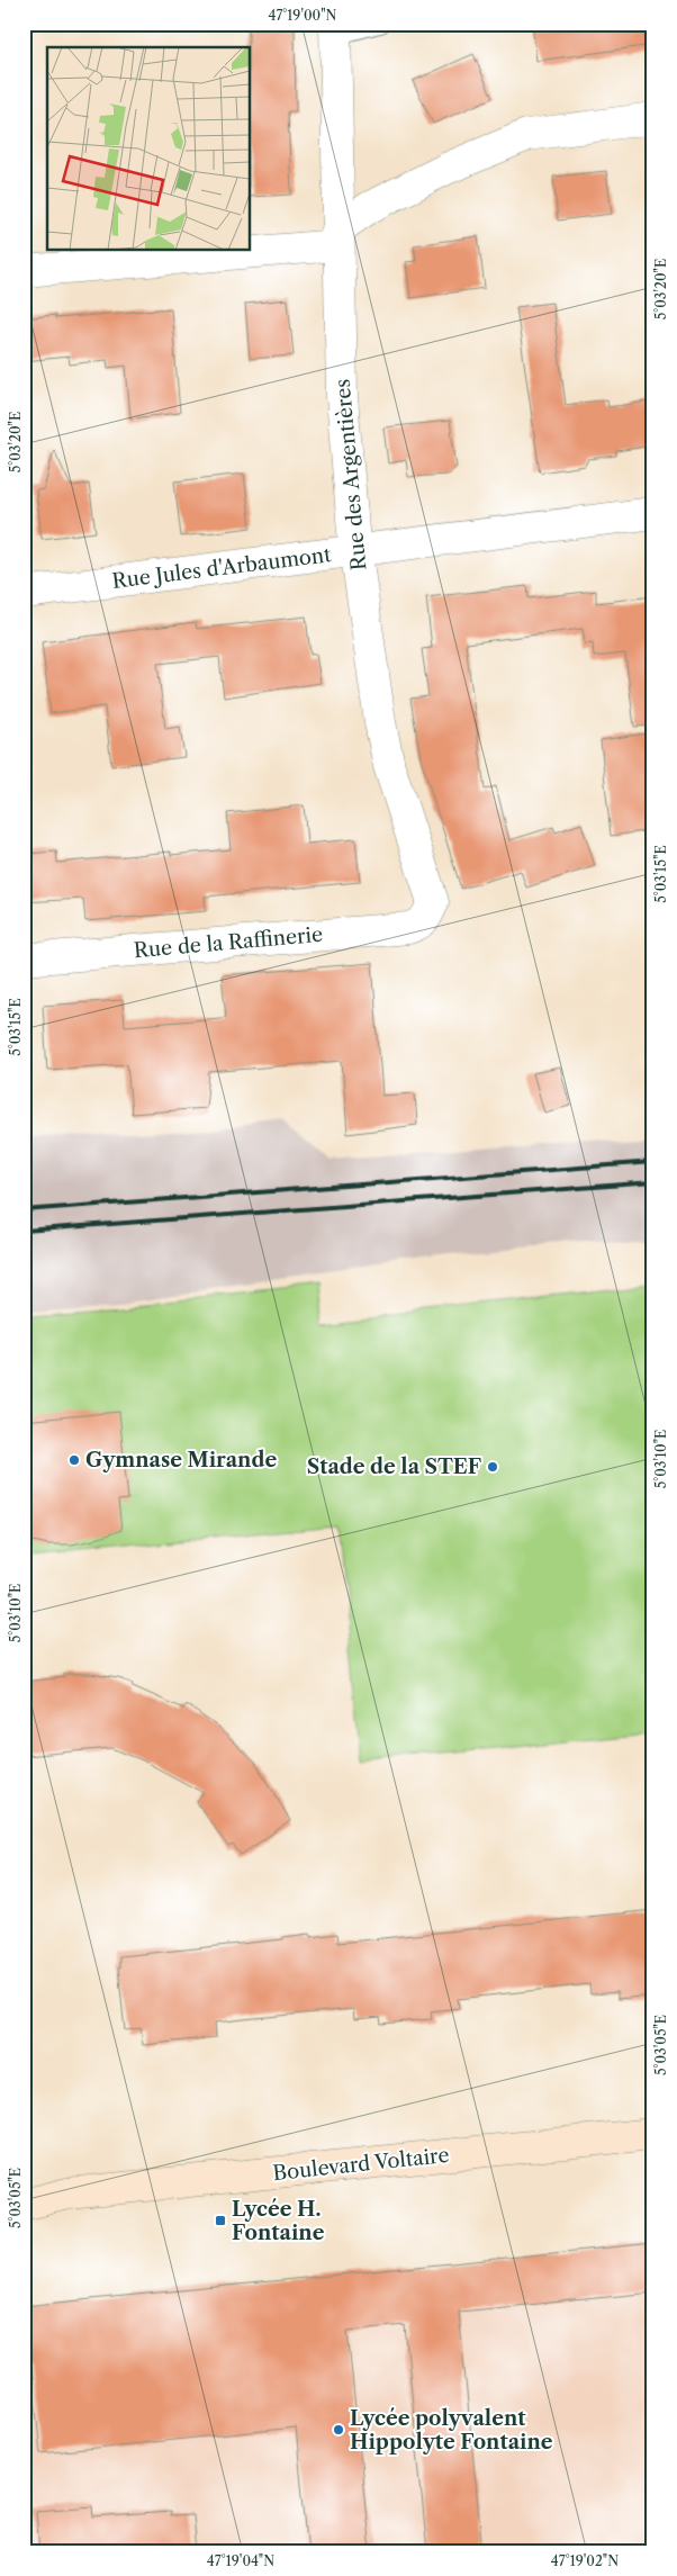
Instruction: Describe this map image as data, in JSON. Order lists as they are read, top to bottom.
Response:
{
  "streets": {
    "street": [
      "Rue des Argentières",
      "Rue Jules d'Arbaumont",
      "Rue de la Raffinerie",
      "Boulevard Voltaire"
    ]
  },
  "crossings": [
    ["Rue des Argentières", "Rue Jules d'Arbaumont"],
    ["Rue des Argentières", "Rue de la Raffinerie"]
  ],
  "places": {
    "other": ["Gymnase Mirande", "Stade de la STEF", "Lycée polyvalent Hippolyte Fontaine"],
    "transit": ["Lycée H. Fontaine"]
  },
  "coordinates": [
    "47°19'00\"N",
    "5°03'20\"E",
    "5°03'15\"E",
    "5°03'10\"E",
    "5°03'05\"E",
    "47°19'04\"N",
    "47°19'02\"N"
  ]
}
